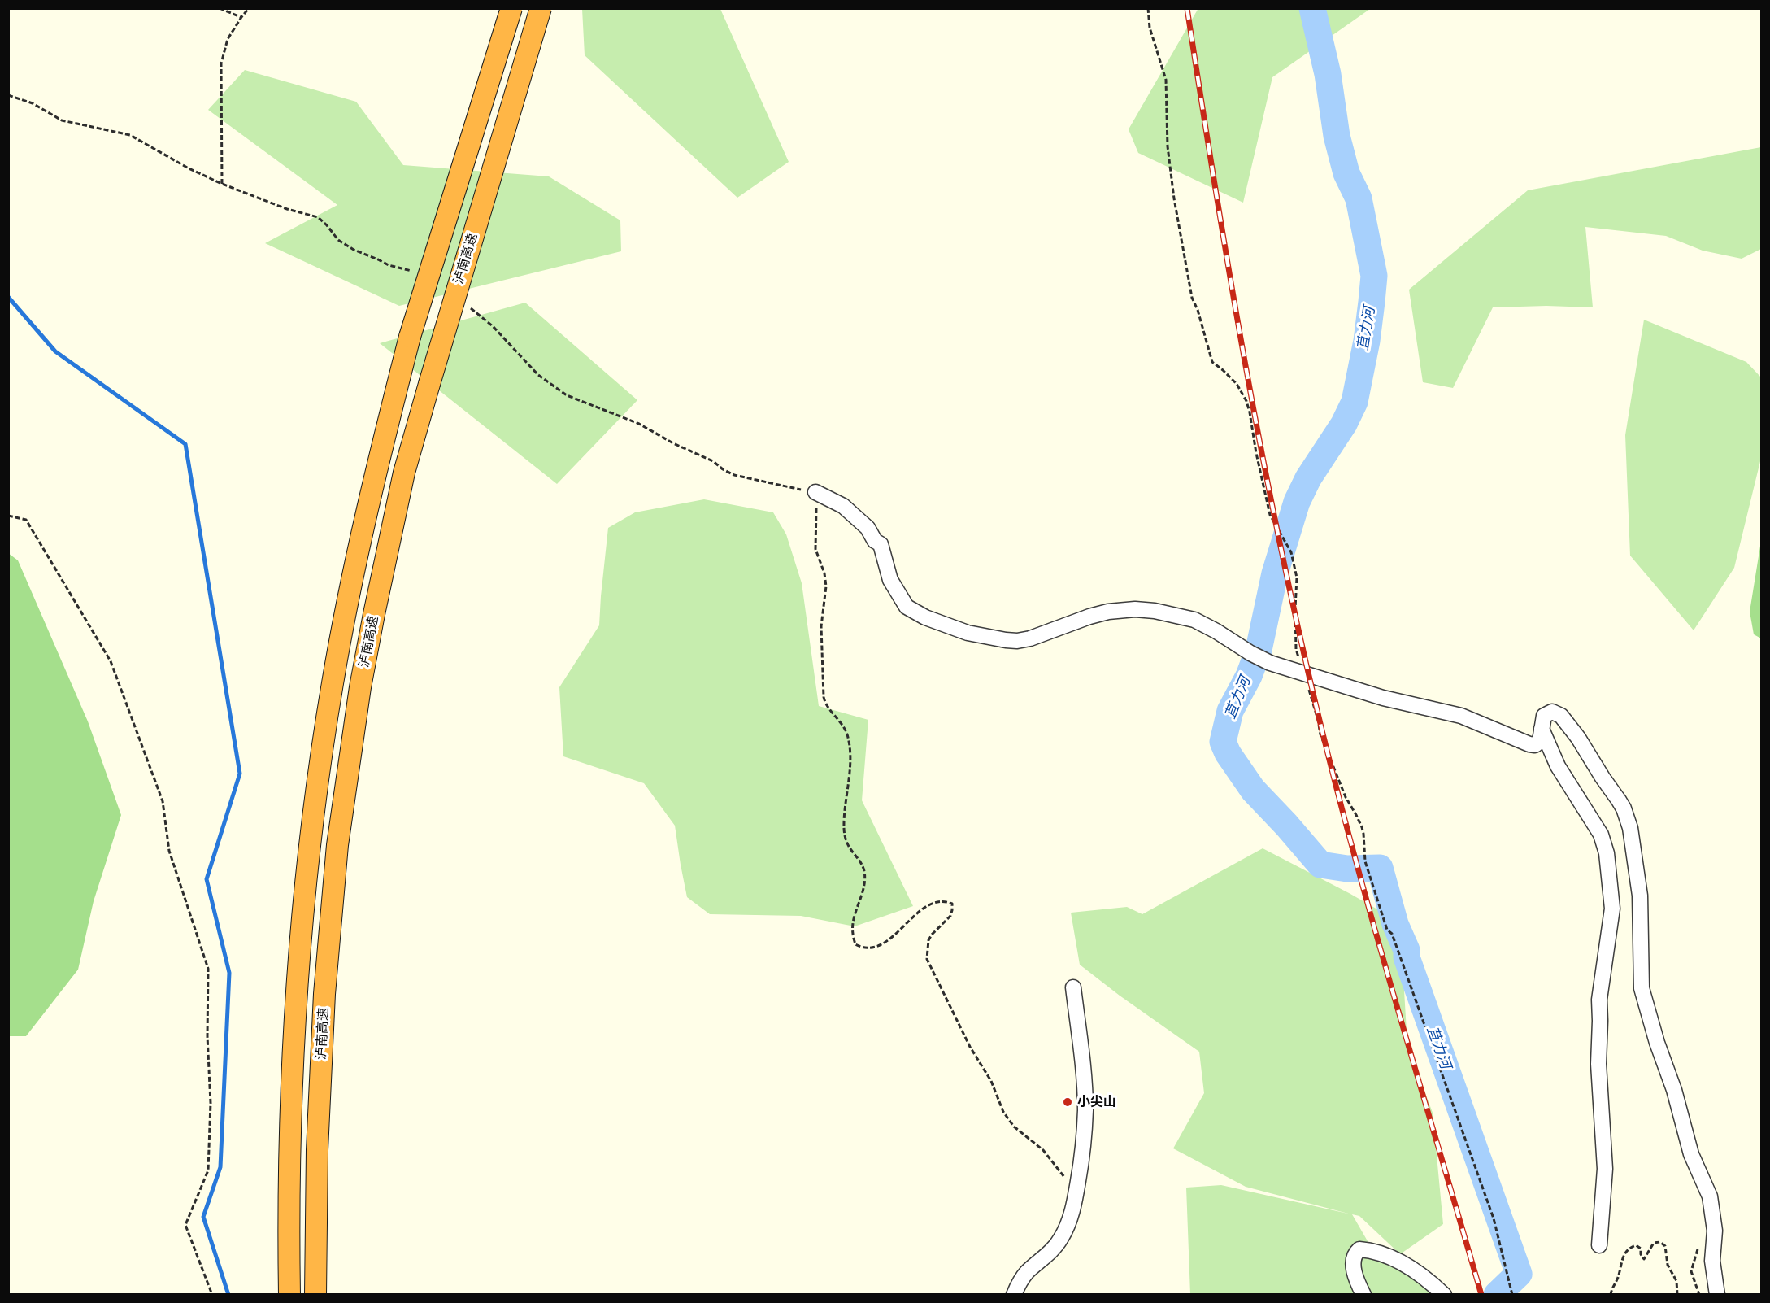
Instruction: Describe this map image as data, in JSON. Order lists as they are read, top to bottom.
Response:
{
  "streets": {
    "highway": ["泸南高速"]
  },
  "water": ["苴力河"],
  "places": ["小尖山"]
}
